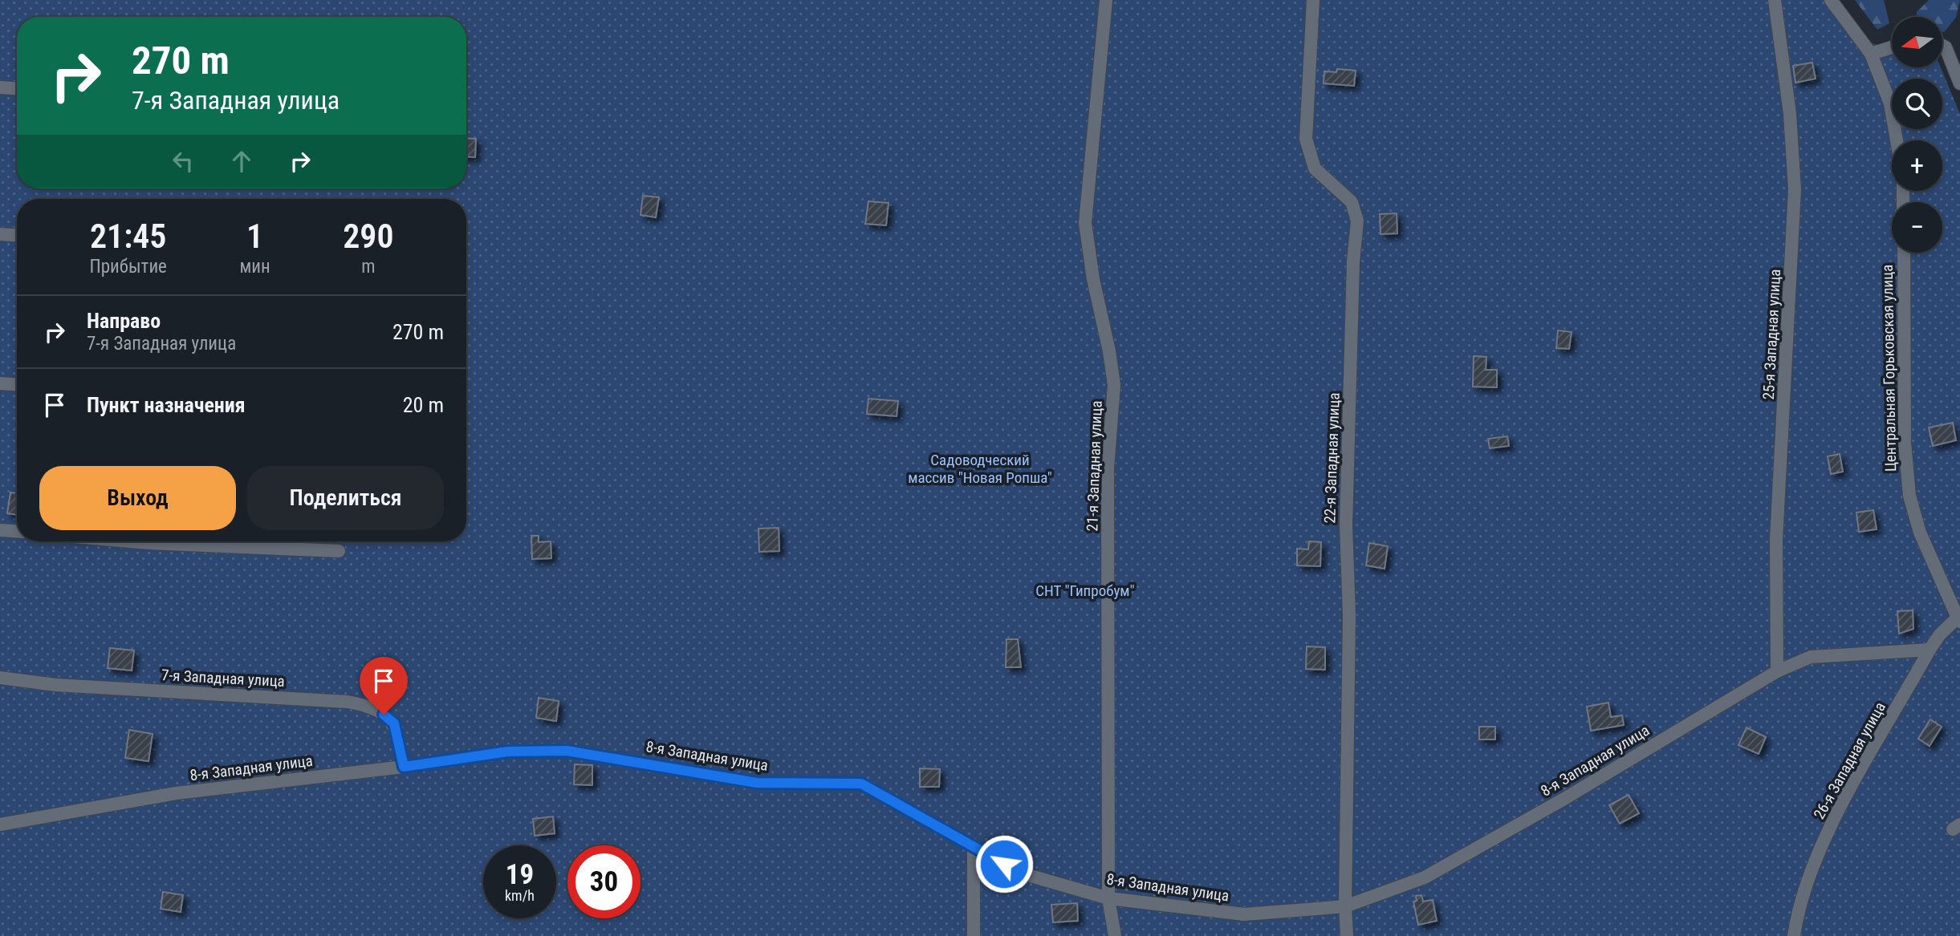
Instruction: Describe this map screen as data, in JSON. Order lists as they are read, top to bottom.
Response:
{
  "streets": {
    "street": [
      "25-я Западная улица",
      "Центральная Горьковская улица",
      "22-я Западная улица",
      "21-я Западная улица",
      "7-я Западная улица",
      "8-я Западная улица",
      "26-я Западная улица"
    ]
  },
  "crossings": [
    ["25-я Западная улица", "8-я Западная улица"],
    ["Центральная Горьковская улица", "26-я Западная улица"],
    ["22-я Западная улица", "8-я Западная улица"],
    ["21-я Западная улица", "8-я Западная улица"],
    ["7-я Западная улица", "8-я Западная улица"],
    ["8-я Западная улица", "26-я Западная улица"]
  ],
  "parks": ["Садоводческий массив \"Новая Ропша\"", "СНТ \"Гипробум\""],
  "north": "left",
  "page": {
    "map_buttons": ["+", "−"],
    "turn": ["270 m", "7-я Западная улица"],
    "eta": [
      "21:45",
      "Прибытие",
      "1",
      "мин",
      "290",
      "m"
    ],
    "list": [
      {
        "name": "Направо",
        "note": "7-я Западная улица",
        "value": "270 m"
      },
      {
        "name": "Пункт назначения",
        "value": "20 m"
      }
    ],
    "buttons": ["Выход", "Поделиться"],
    "speed": "19 km/h",
    "limit": "30"
  }
}
